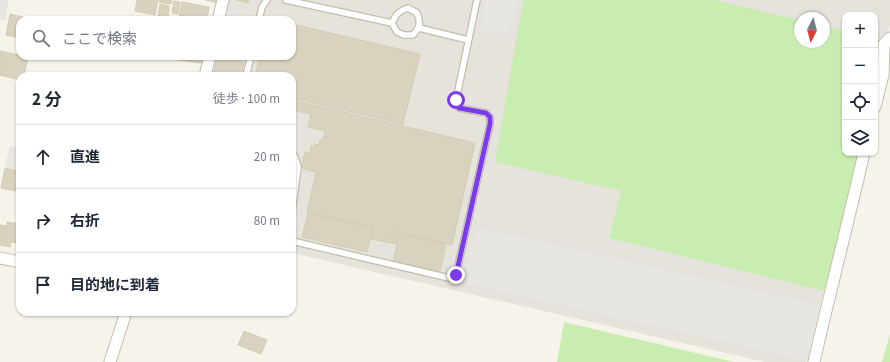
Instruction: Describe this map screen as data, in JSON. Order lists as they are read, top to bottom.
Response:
{
  "north": "bottom",
  "page": {
    "map_buttons": ["+", "−"],
    "search": "ここで検索",
    "heading": ["2 分", "徒歩 · 100 m"],
    "list": [
      ["直進", "20 m"],
      ["右折", "80 m"],
      "目的地に到着"
    ]
  }
}
